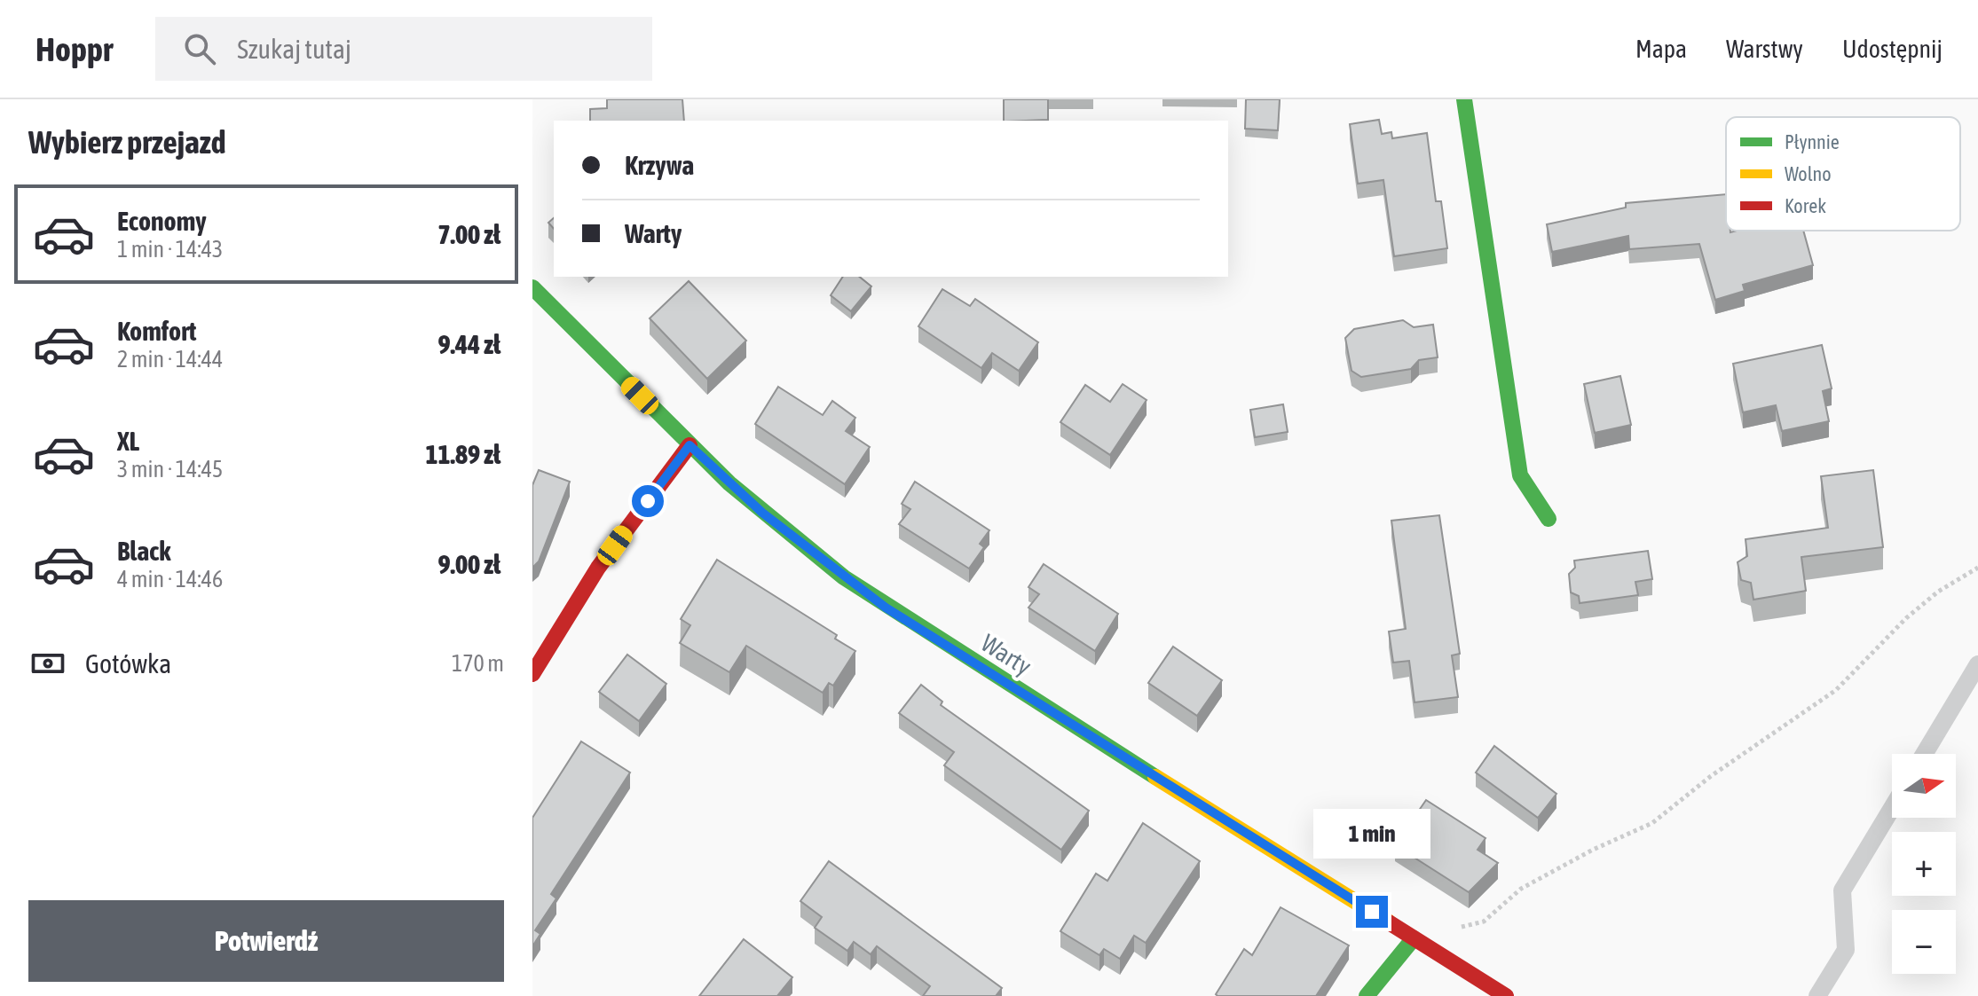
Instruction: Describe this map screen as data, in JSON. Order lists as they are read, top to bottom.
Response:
{
  "streets": {
    "main road": ["Warty"]
  },
  "legend": ["Płynnie", "Wolno", "Korek"],
  "north": "right",
  "page": {
    "header": "Hoppr",
    "search": "Szukaj tutaj",
    "nav": ["Mapa", "Warstwy", "Udostępnij"],
    "heading": "Wybierz przejazd",
    "banner": ["Krzywa", "Warty"],
    "list": [
      {
        "name": "Economy",
        "note": "1 min · 14:43",
        "value": "7.00 zł"
      },
      {
        "name": "Komfort",
        "note": "2 min · 14:44",
        "value": "9.44 zł"
      },
      {
        "name": "XL",
        "note": "3 min · 14:45",
        "value": "11.89 zł"
      },
      {
        "name": "Black",
        "note": "4 min · 14:46",
        "value": "9.00 zł"
      }
    ],
    "pay": ["Gotówka", "170 m"],
    "map_buttons": ["+", "−"],
    "bubble": "1 min",
    "buttons": "Potwierdź"
  }
}
